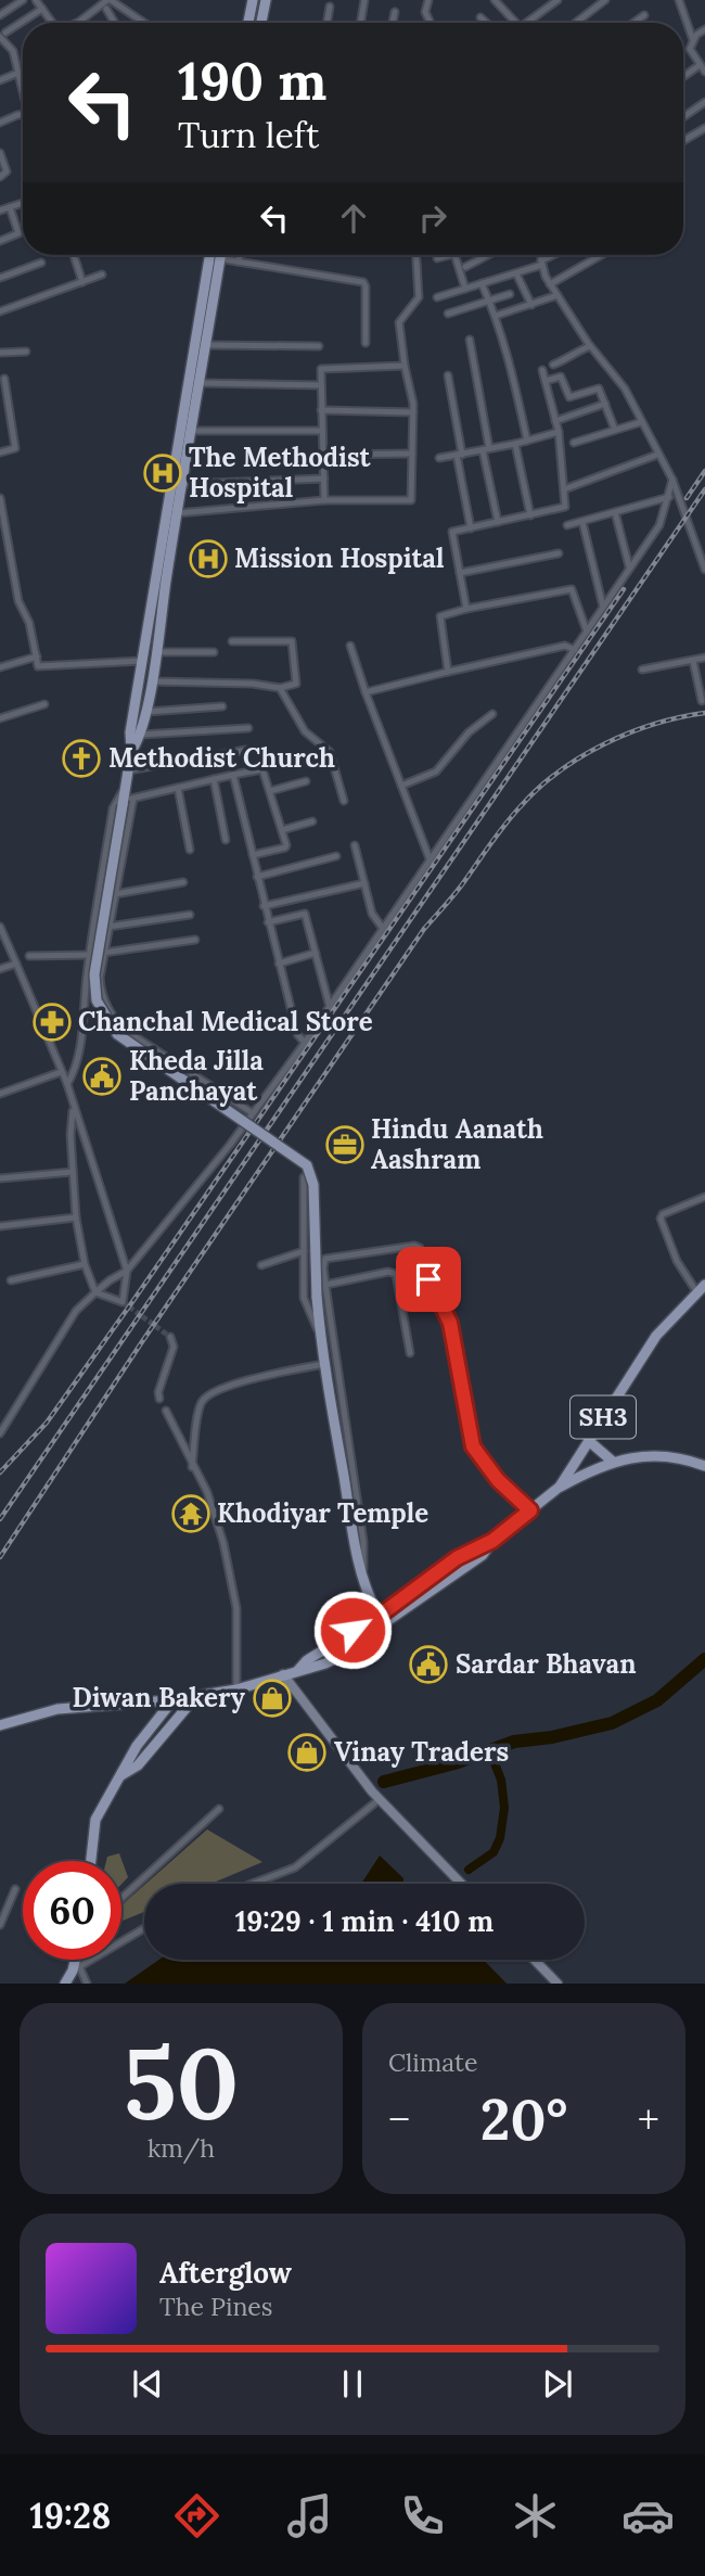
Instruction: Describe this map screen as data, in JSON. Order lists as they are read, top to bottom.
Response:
{
  "streets": {
    "main road": ["SH3"]
  },
  "places": {
    "hospital": ["The Methodist Hospital", "Mission Hospital"],
    "church": ["Methodist Church"],
    "pharmacy": ["Chanchal Medical Store"],
    "public building": ["Kheda Jilla Panchayat", "Sardar Bhavan"],
    "office": ["Hindu Aanath Aashram"],
    "temple": ["Khodiyar Temple"],
    "shop": ["Diwan Bakery", "Vinay Traders"]
  },
  "page": {
    "turn": ["190 m", "Turn left"],
    "limit": "60",
    "trip": "19:29 · 1 min · 410 m",
    "tile": [
      ["50", "km/h"],
      "Climate"
    ],
    "heat": ["−", "20°", "+"],
    "song": ["Afterglow", "The Pines"],
    "tabs": "19:28"
  }
}
